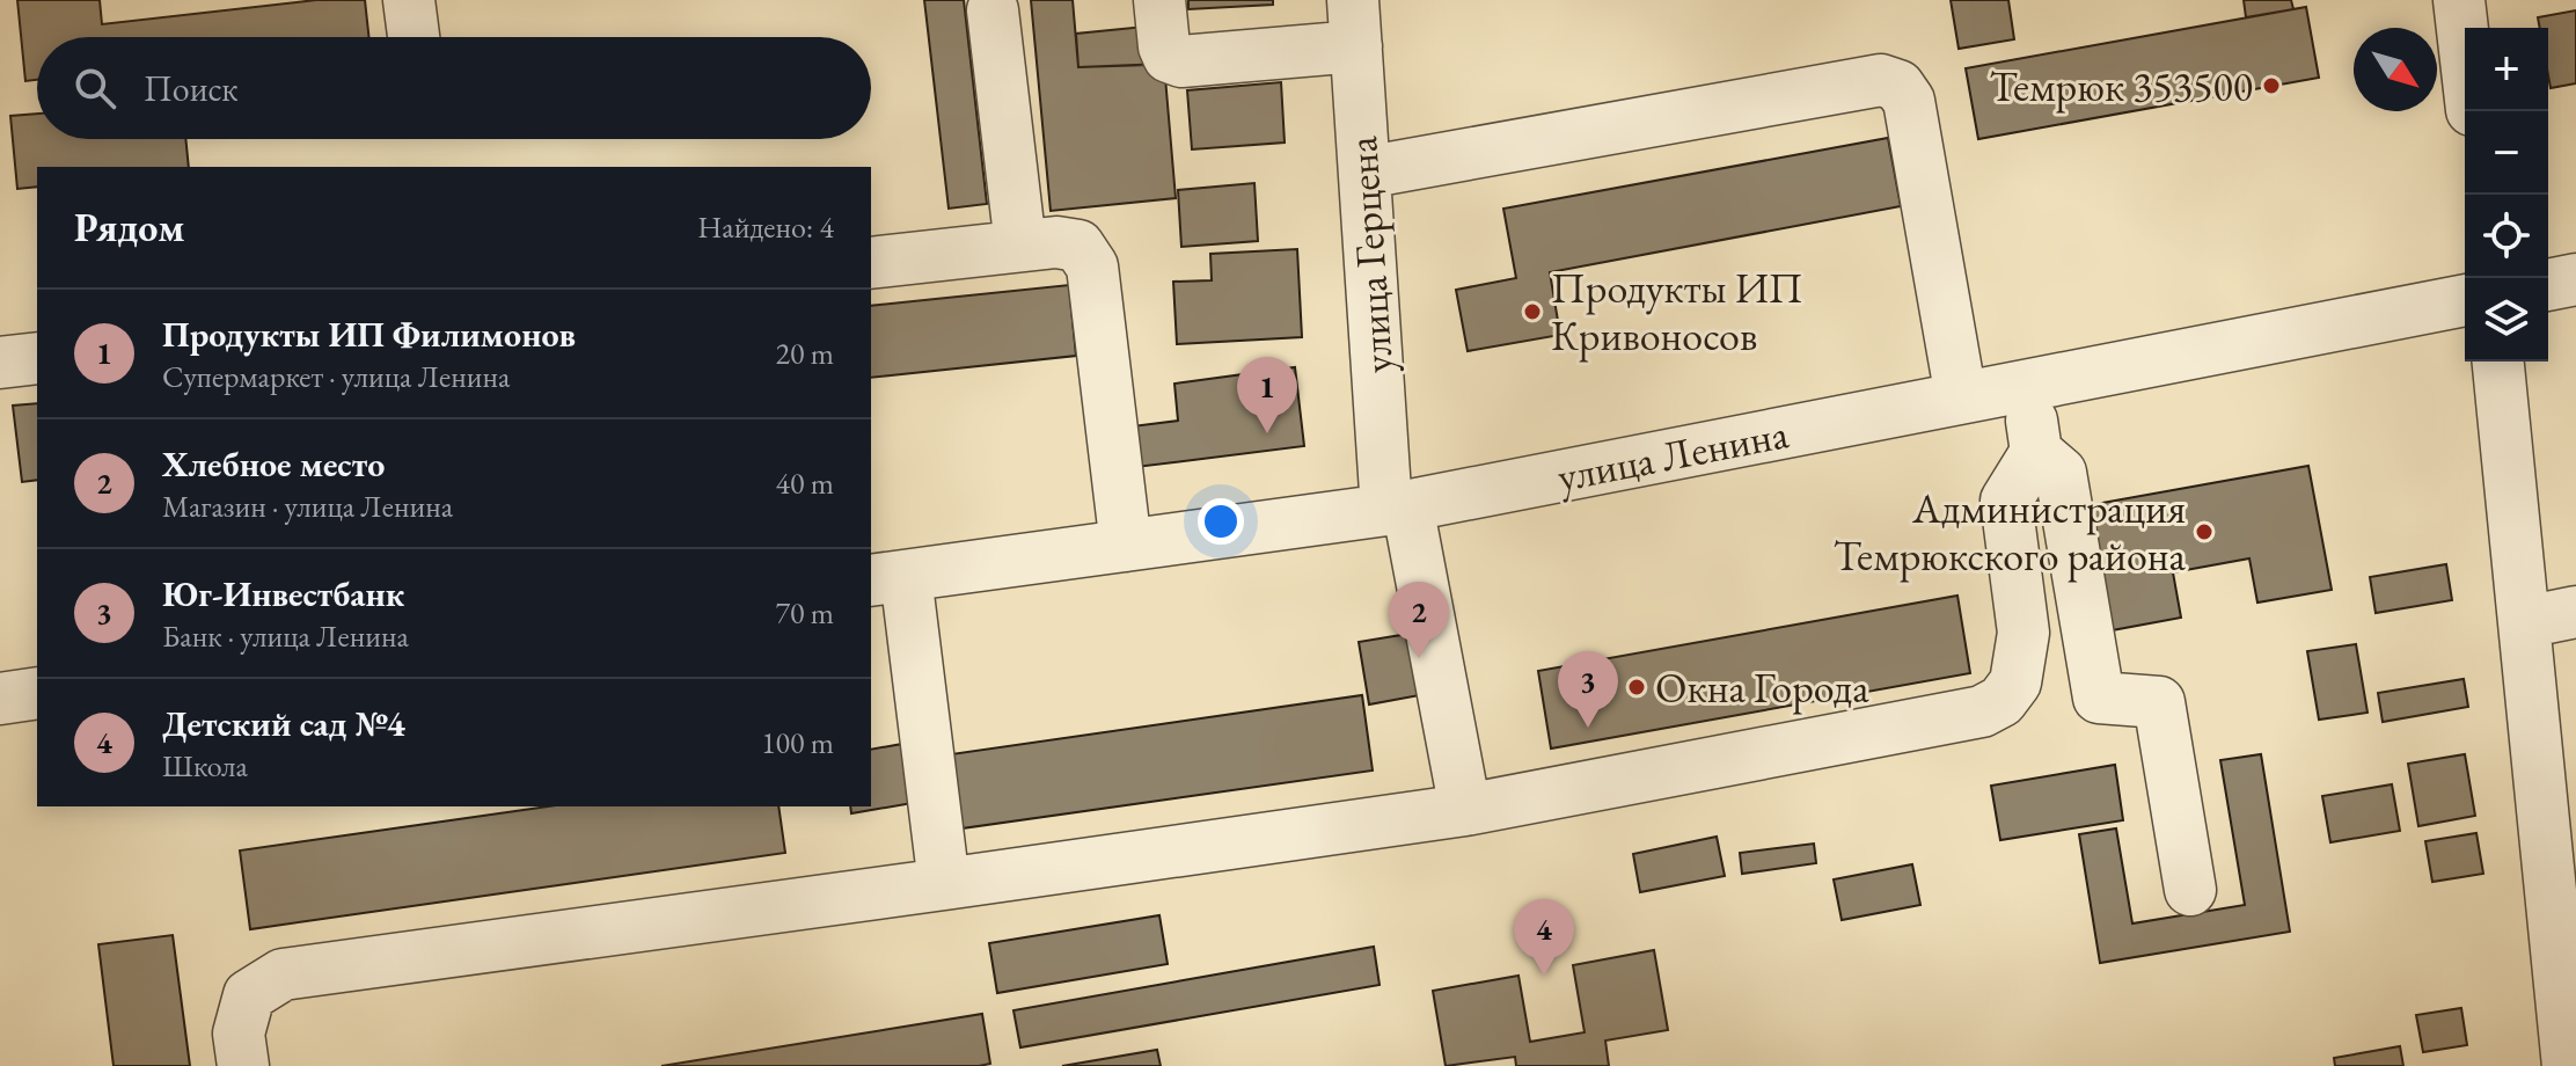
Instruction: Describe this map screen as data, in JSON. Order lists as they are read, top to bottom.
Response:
{
  "streets": {
    "street": ["улица Герцена", "улица Ленина"]
  },
  "crossings": [
    ["улица Герцена", "улица Ленина"]
  ],
  "places": [
    "Темрюк 353500",
    "Продукты ИП Кривоносов",
    "Администрация Темрюкского района",
    "Окна Города"
  ],
  "north": "bottom right",
  "page": {
    "map_buttons": ["+", "−"],
    "search": "Поиск",
    "heading": ["Рядом", "Найдено: 4"],
    "list": [
      {
        "mark": "1",
        "name": "Продукты ИП Филимонов",
        "note": "Супермаркет · улица Ленина",
        "value": "20 m"
      },
      {
        "mark": "2",
        "name": "Хлебное место",
        "note": "Магазин · улица Ленина",
        "value": "40 m"
      },
      {
        "mark": "3",
        "name": "Юг-Инвестбанк",
        "note": "Банк · улица Ленина",
        "value": "70 m"
      },
      {
        "mark": "4",
        "name": "Детский сад №4",
        "note": "Школа",
        "value": "100 m"
      }
    ],
    "pins": [
      "1",
      "2",
      "3",
      "4"
    ]
  }
}
